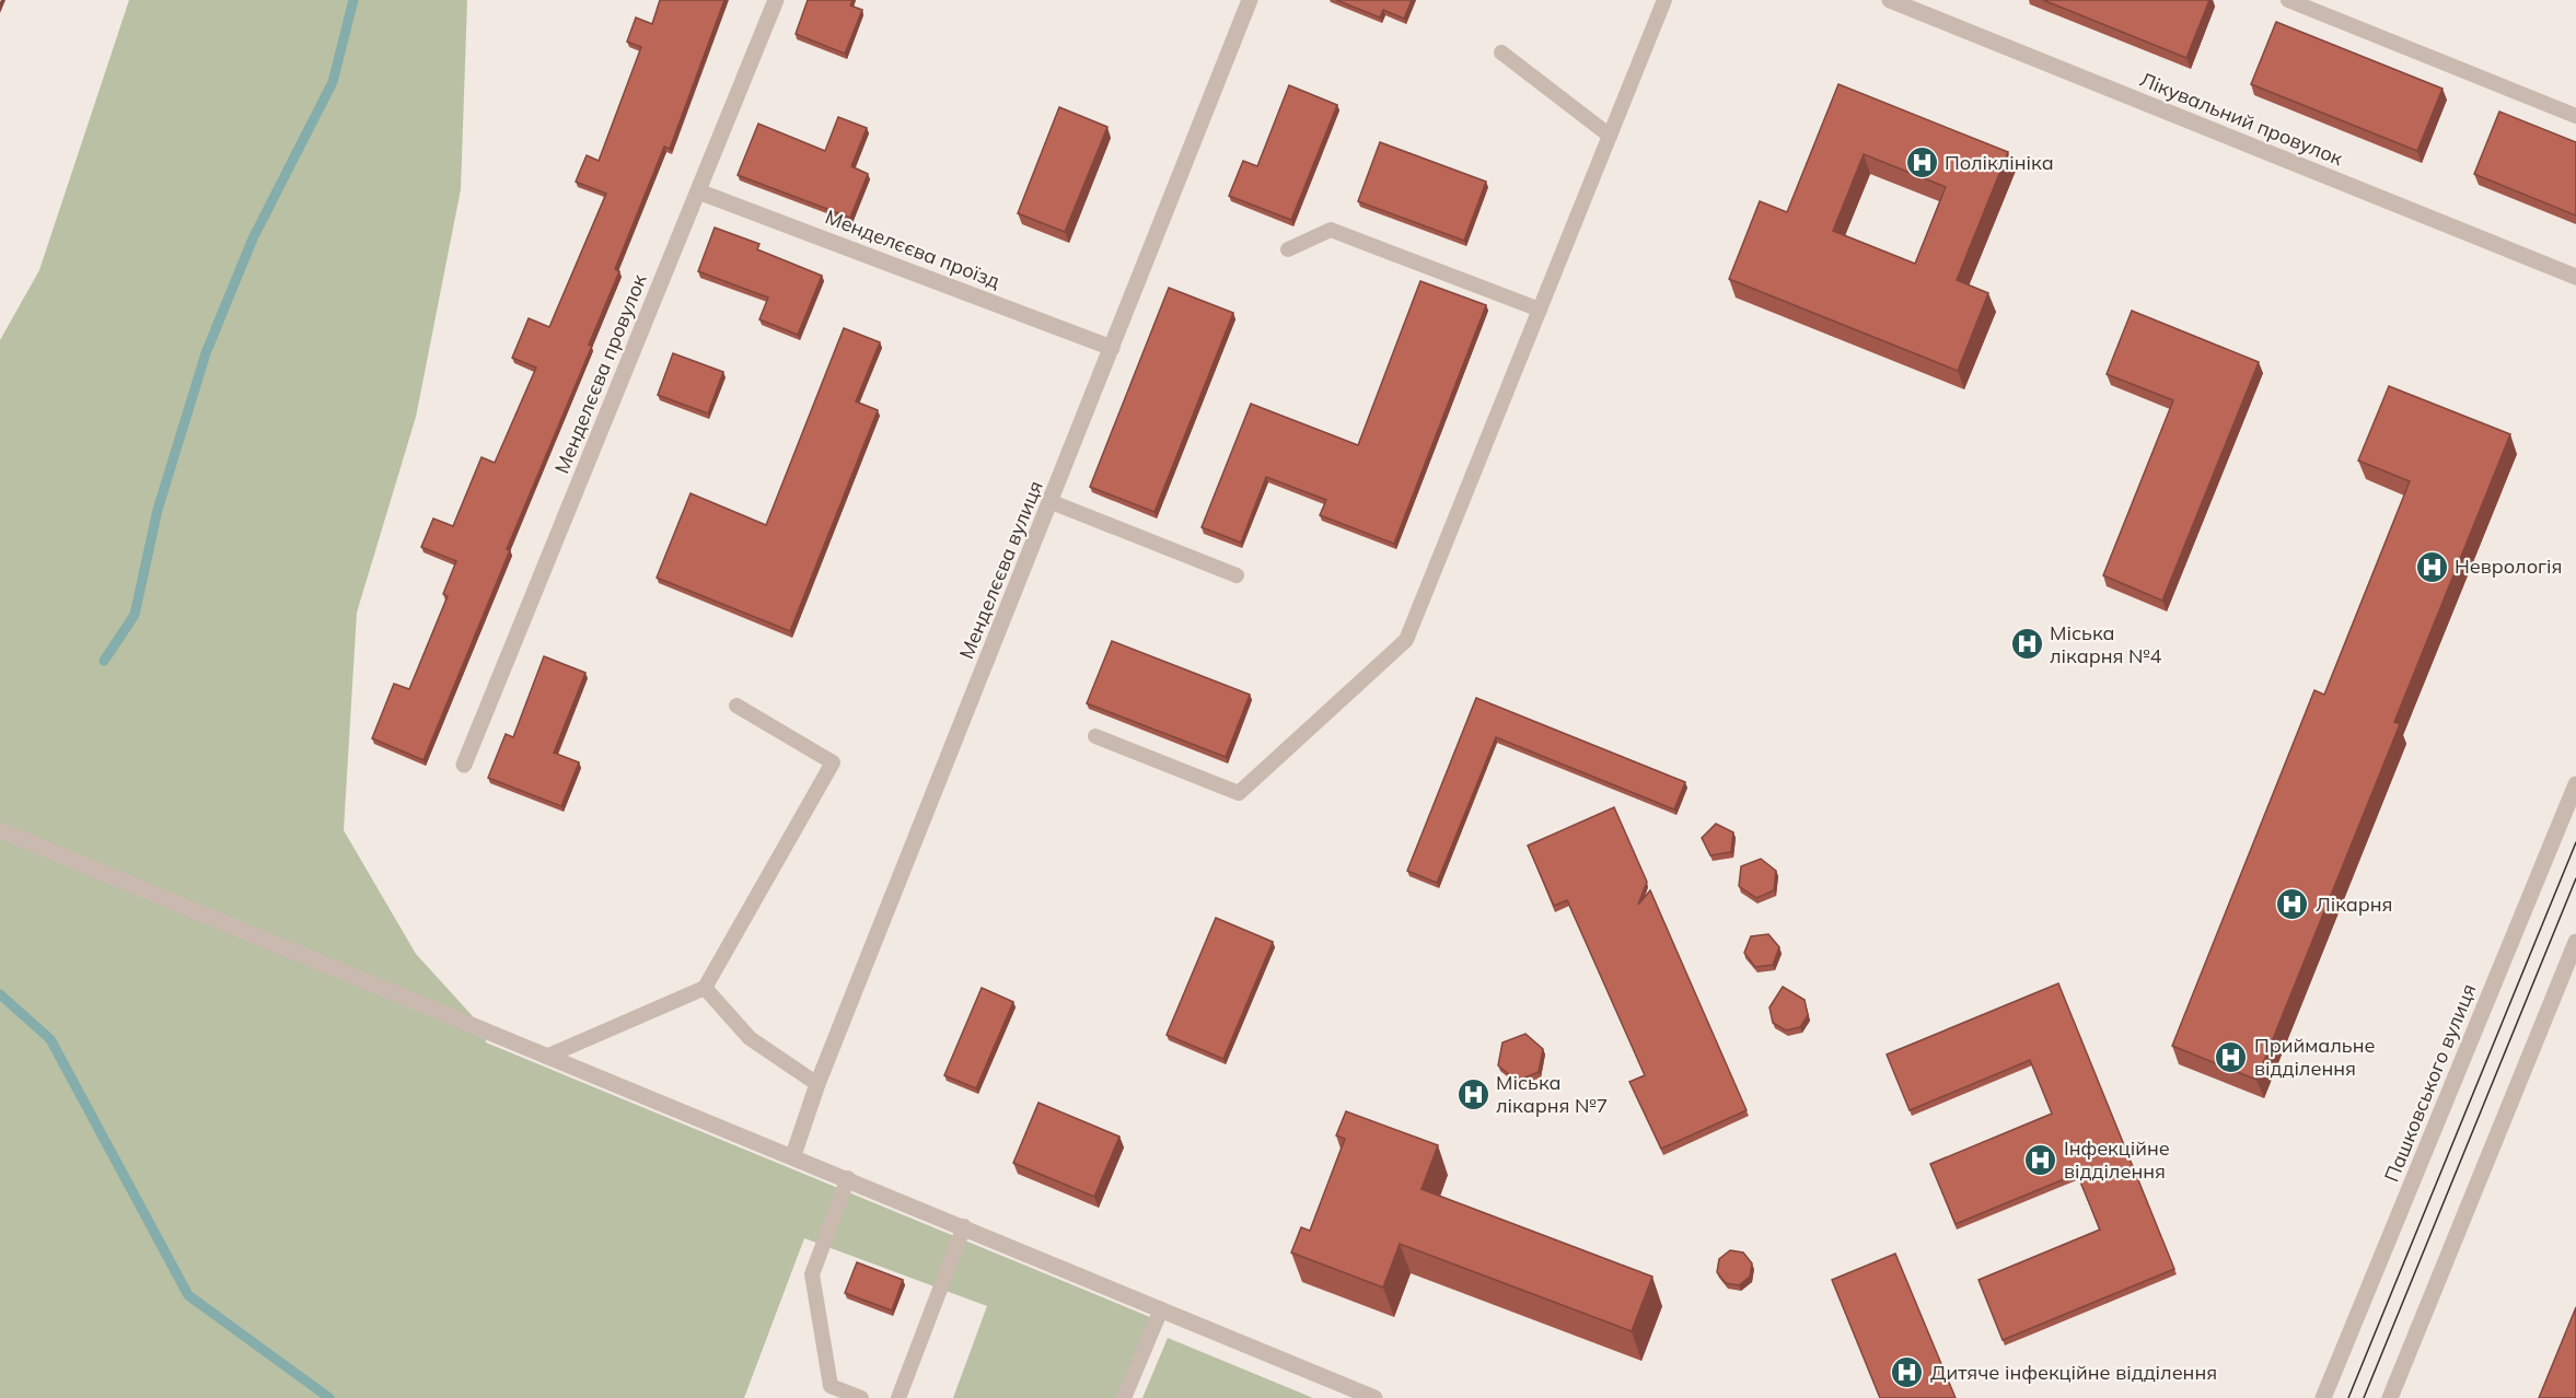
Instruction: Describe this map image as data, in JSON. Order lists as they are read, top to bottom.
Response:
{
  "streets": {
    "street": [
      "Лікувальний провулок",
      "Менделєєва проїзд",
      "Менделєєва провулок",
      "Менделєєва вулиця",
      "Пашковського вулиця"
    ]
  },
  "crossings": [
    ["Менделєєва проїзд", "Менделєєва провулок"],
    ["Менделєєва проїзд", "Менделєєва вулиця"]
  ],
  "places": {
    "hospital": [
      "Поліклініка",
      "Неврологія",
      "Міська лікарня №4",
      "Лікарня",
      "Приймальне відділення",
      "Міська лікарня №7",
      "Інфекційне відділення",
      "Дитяче інфекційне відділення"
    ]
  }
}
